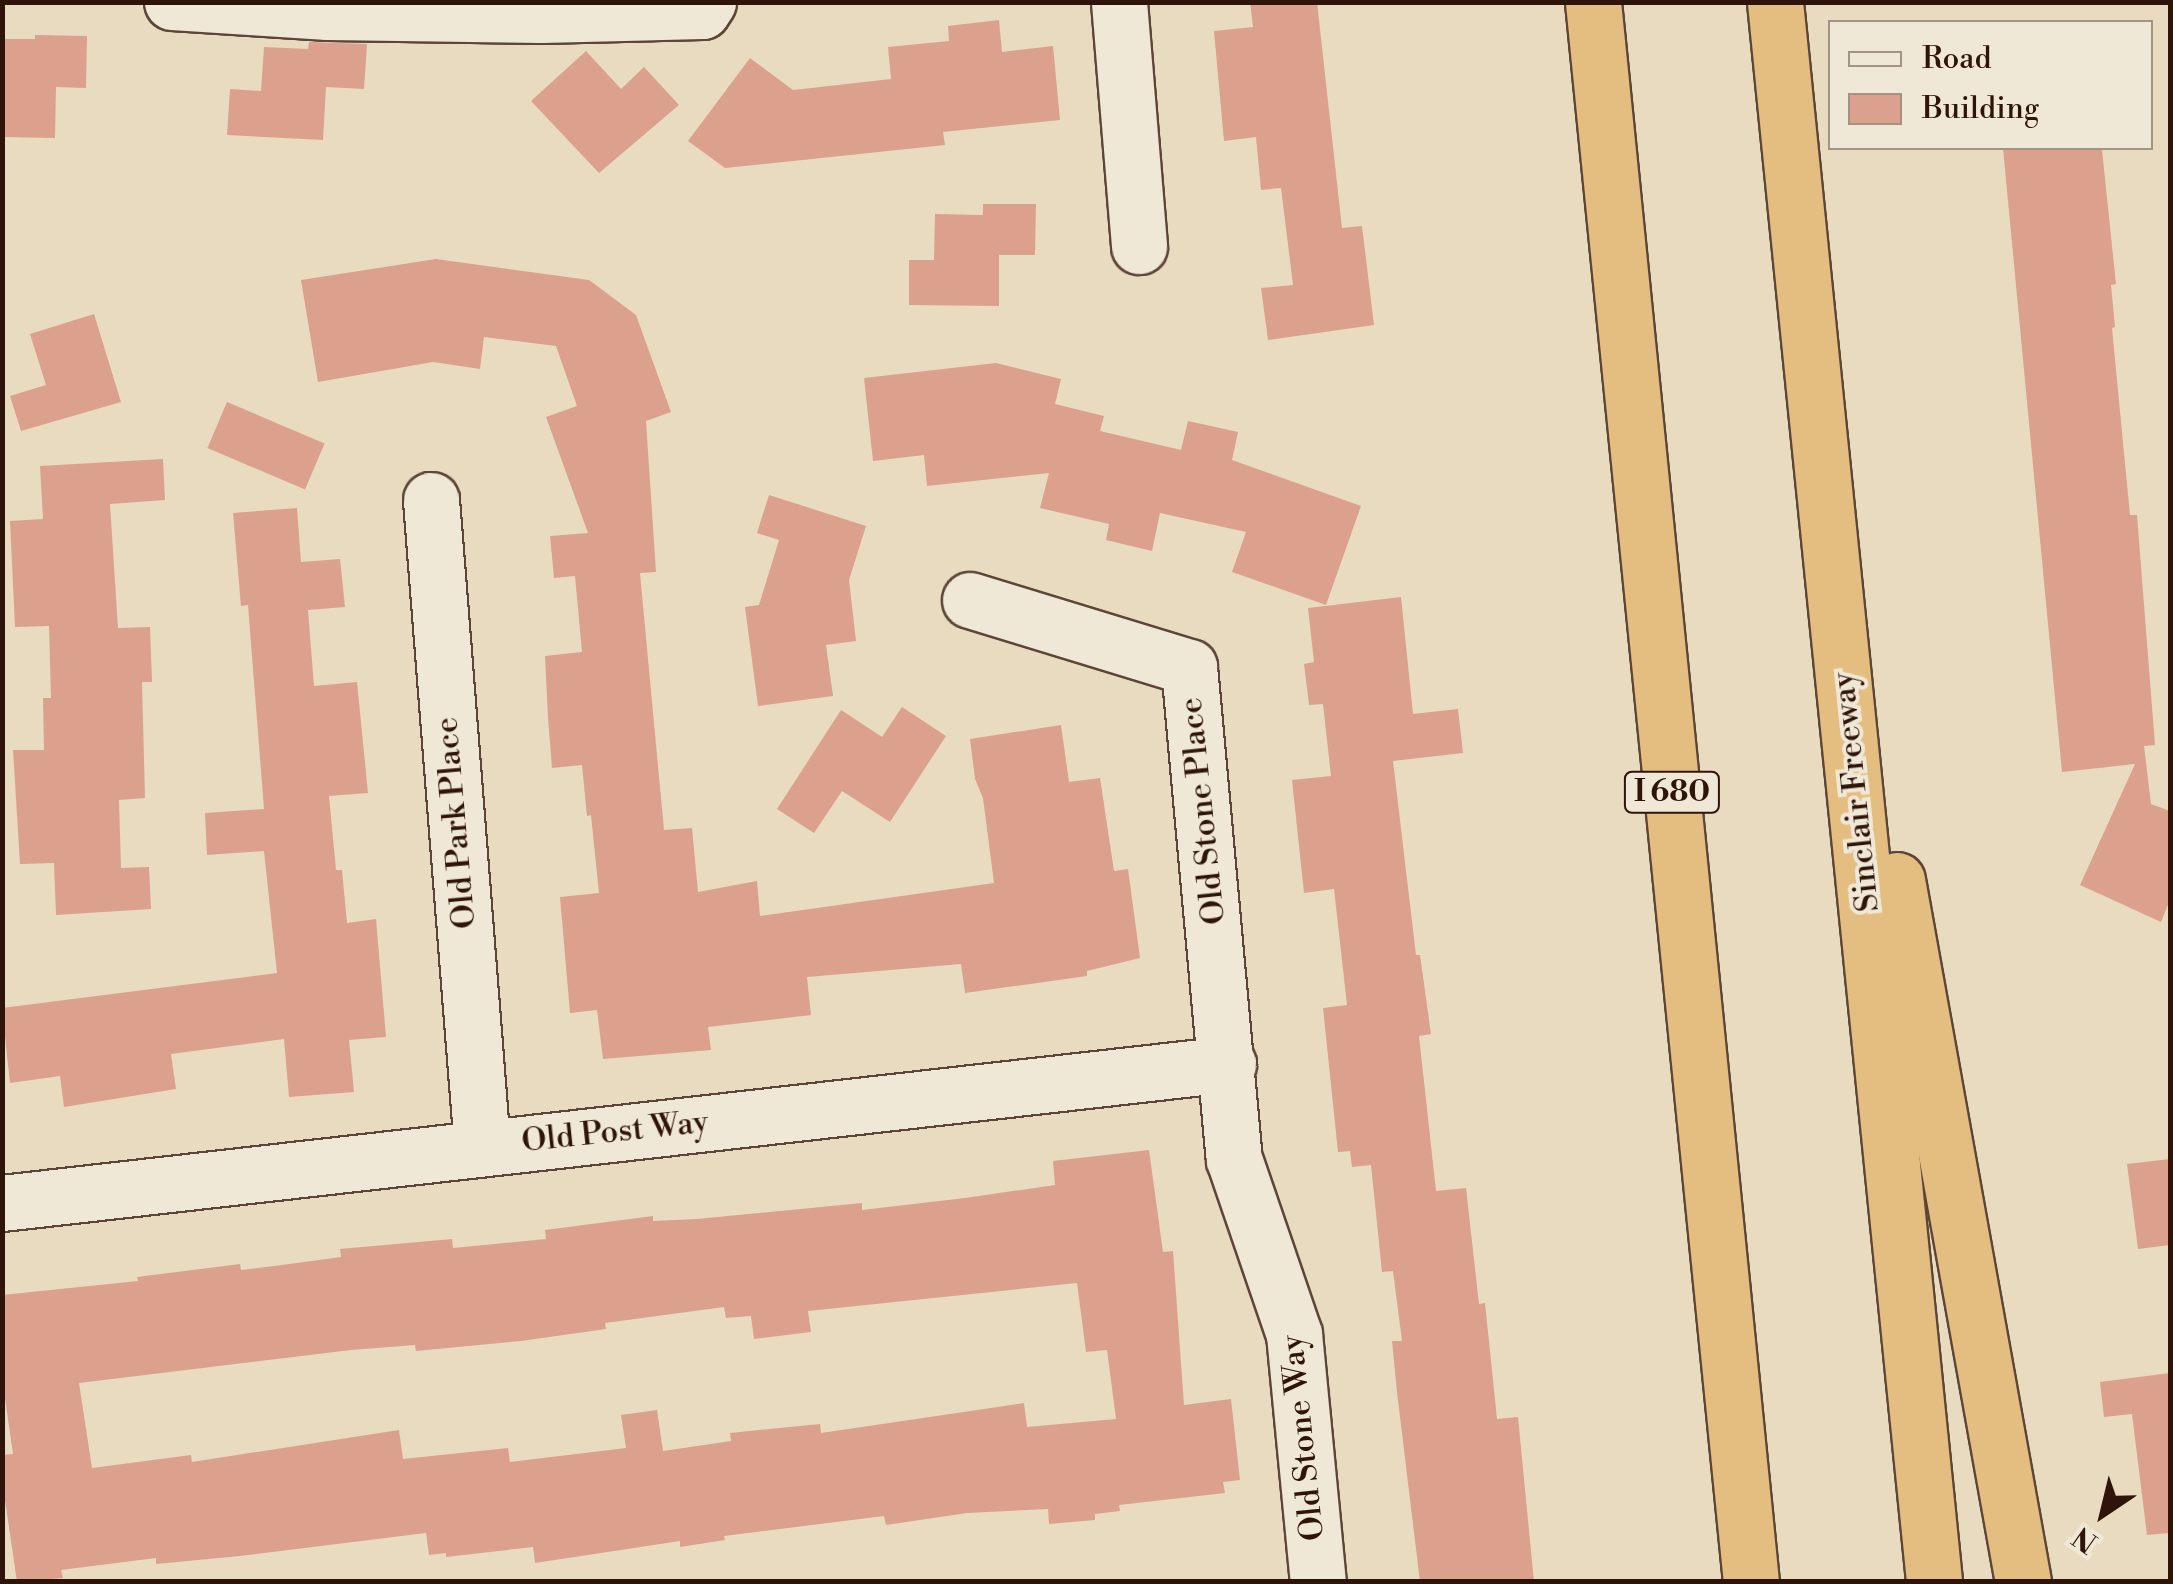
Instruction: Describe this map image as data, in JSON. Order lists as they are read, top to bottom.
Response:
{
  "streets": {
    "highway": ["I 680", "Sinclair Freeway"],
    "street": [
      "Old Stone Place",
      "Old Park Place",
      "Old Post Way",
      "Old Stone Way"
    ]
  },
  "crossings": [
    ["Old Stone Place", "Old Post Way"],
    ["Old Stone Place", "Old Stone Way"],
    ["Old Park Place", "Old Post Way"],
    ["Old Post Way", "Old Stone Way"]
  ],
  "legend": ["Road", "Building"],
  "north": "bottom left"
}
